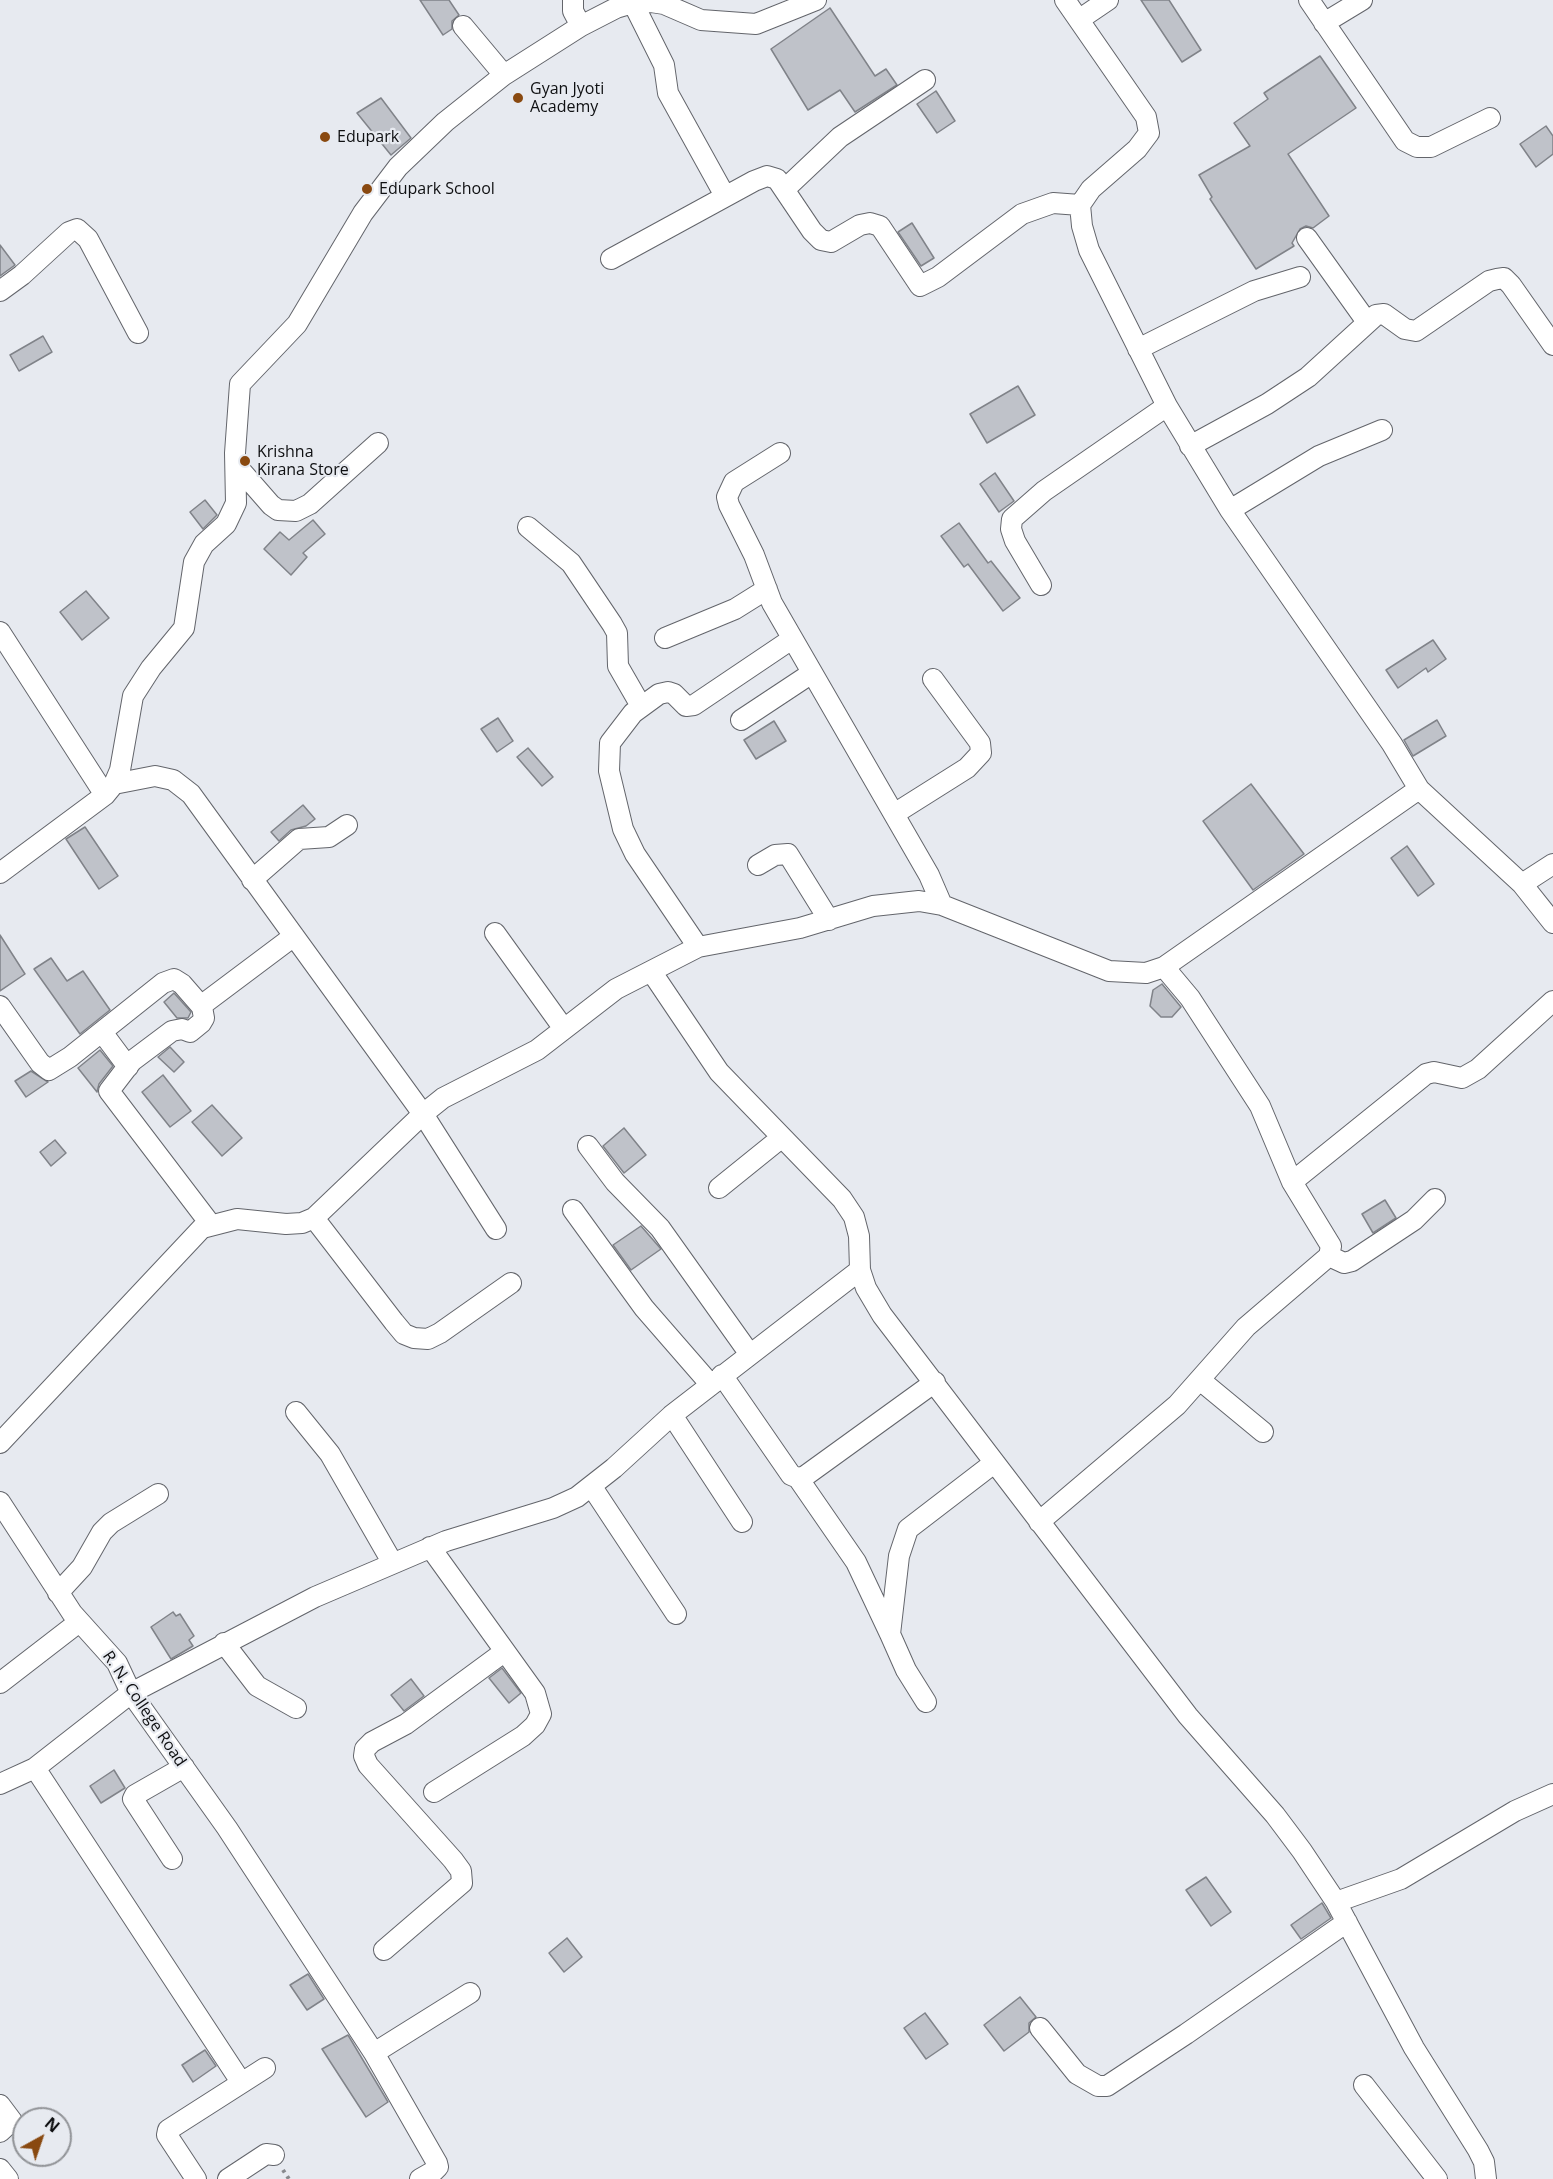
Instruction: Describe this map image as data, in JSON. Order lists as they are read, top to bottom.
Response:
{
  "streets": {
    "street": ["R. N. College Road"]
  },
  "places": [
    "Gyan Jyoti Academy",
    "Edupark",
    "Edupark School",
    "Krishna Kirana Store"
  ],
  "north": "top right"
}
